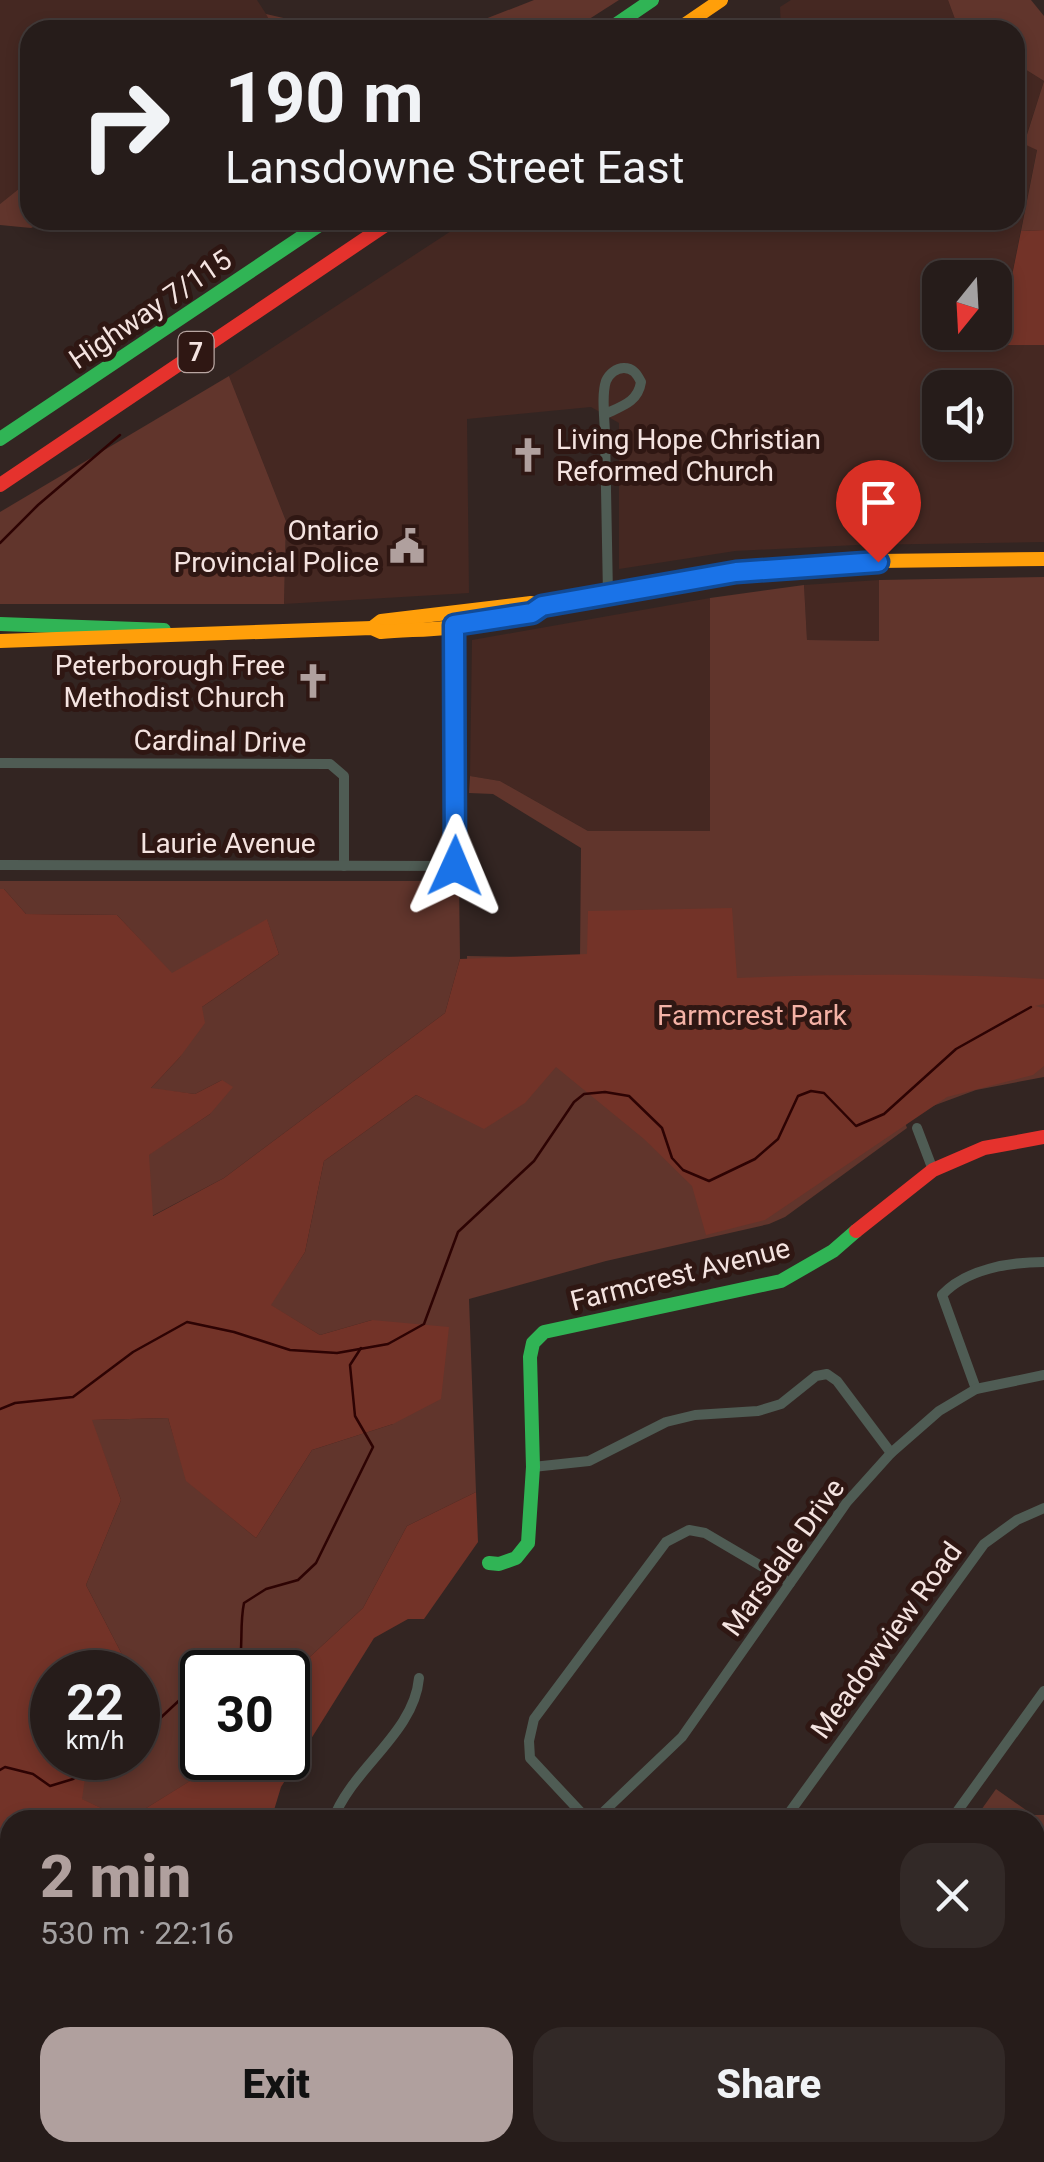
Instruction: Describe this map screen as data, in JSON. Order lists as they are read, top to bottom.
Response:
{
  "streets": {
    "main road": ["Highway 7/115", "7", "Farmcrest Avenue"],
    "street": [
      "Cardinal Drive",
      "Laurie Avenue",
      "Marsdale Drive",
      "Meadowview Road"
    ]
  },
  "crossings": [
    ["Cardinal Drive", "Laurie Avenue"]
  ],
  "parks": ["Farmcrest Park"],
  "places": {
    "church": ["Living Hope Christian Reformed Church", "Peterborough Free Methodist Church"],
    "public building": ["Ontario Provincial Police"]
  },
  "north": "bottom",
  "page": {
    "turn": ["190 m", "Lansdowne Street East"],
    "speed": "22 km/h",
    "limit": "30",
    "heading": ["2 min", "530 m · 22:16"],
    "buttons": ["Exit", "Share"]
  }
}
